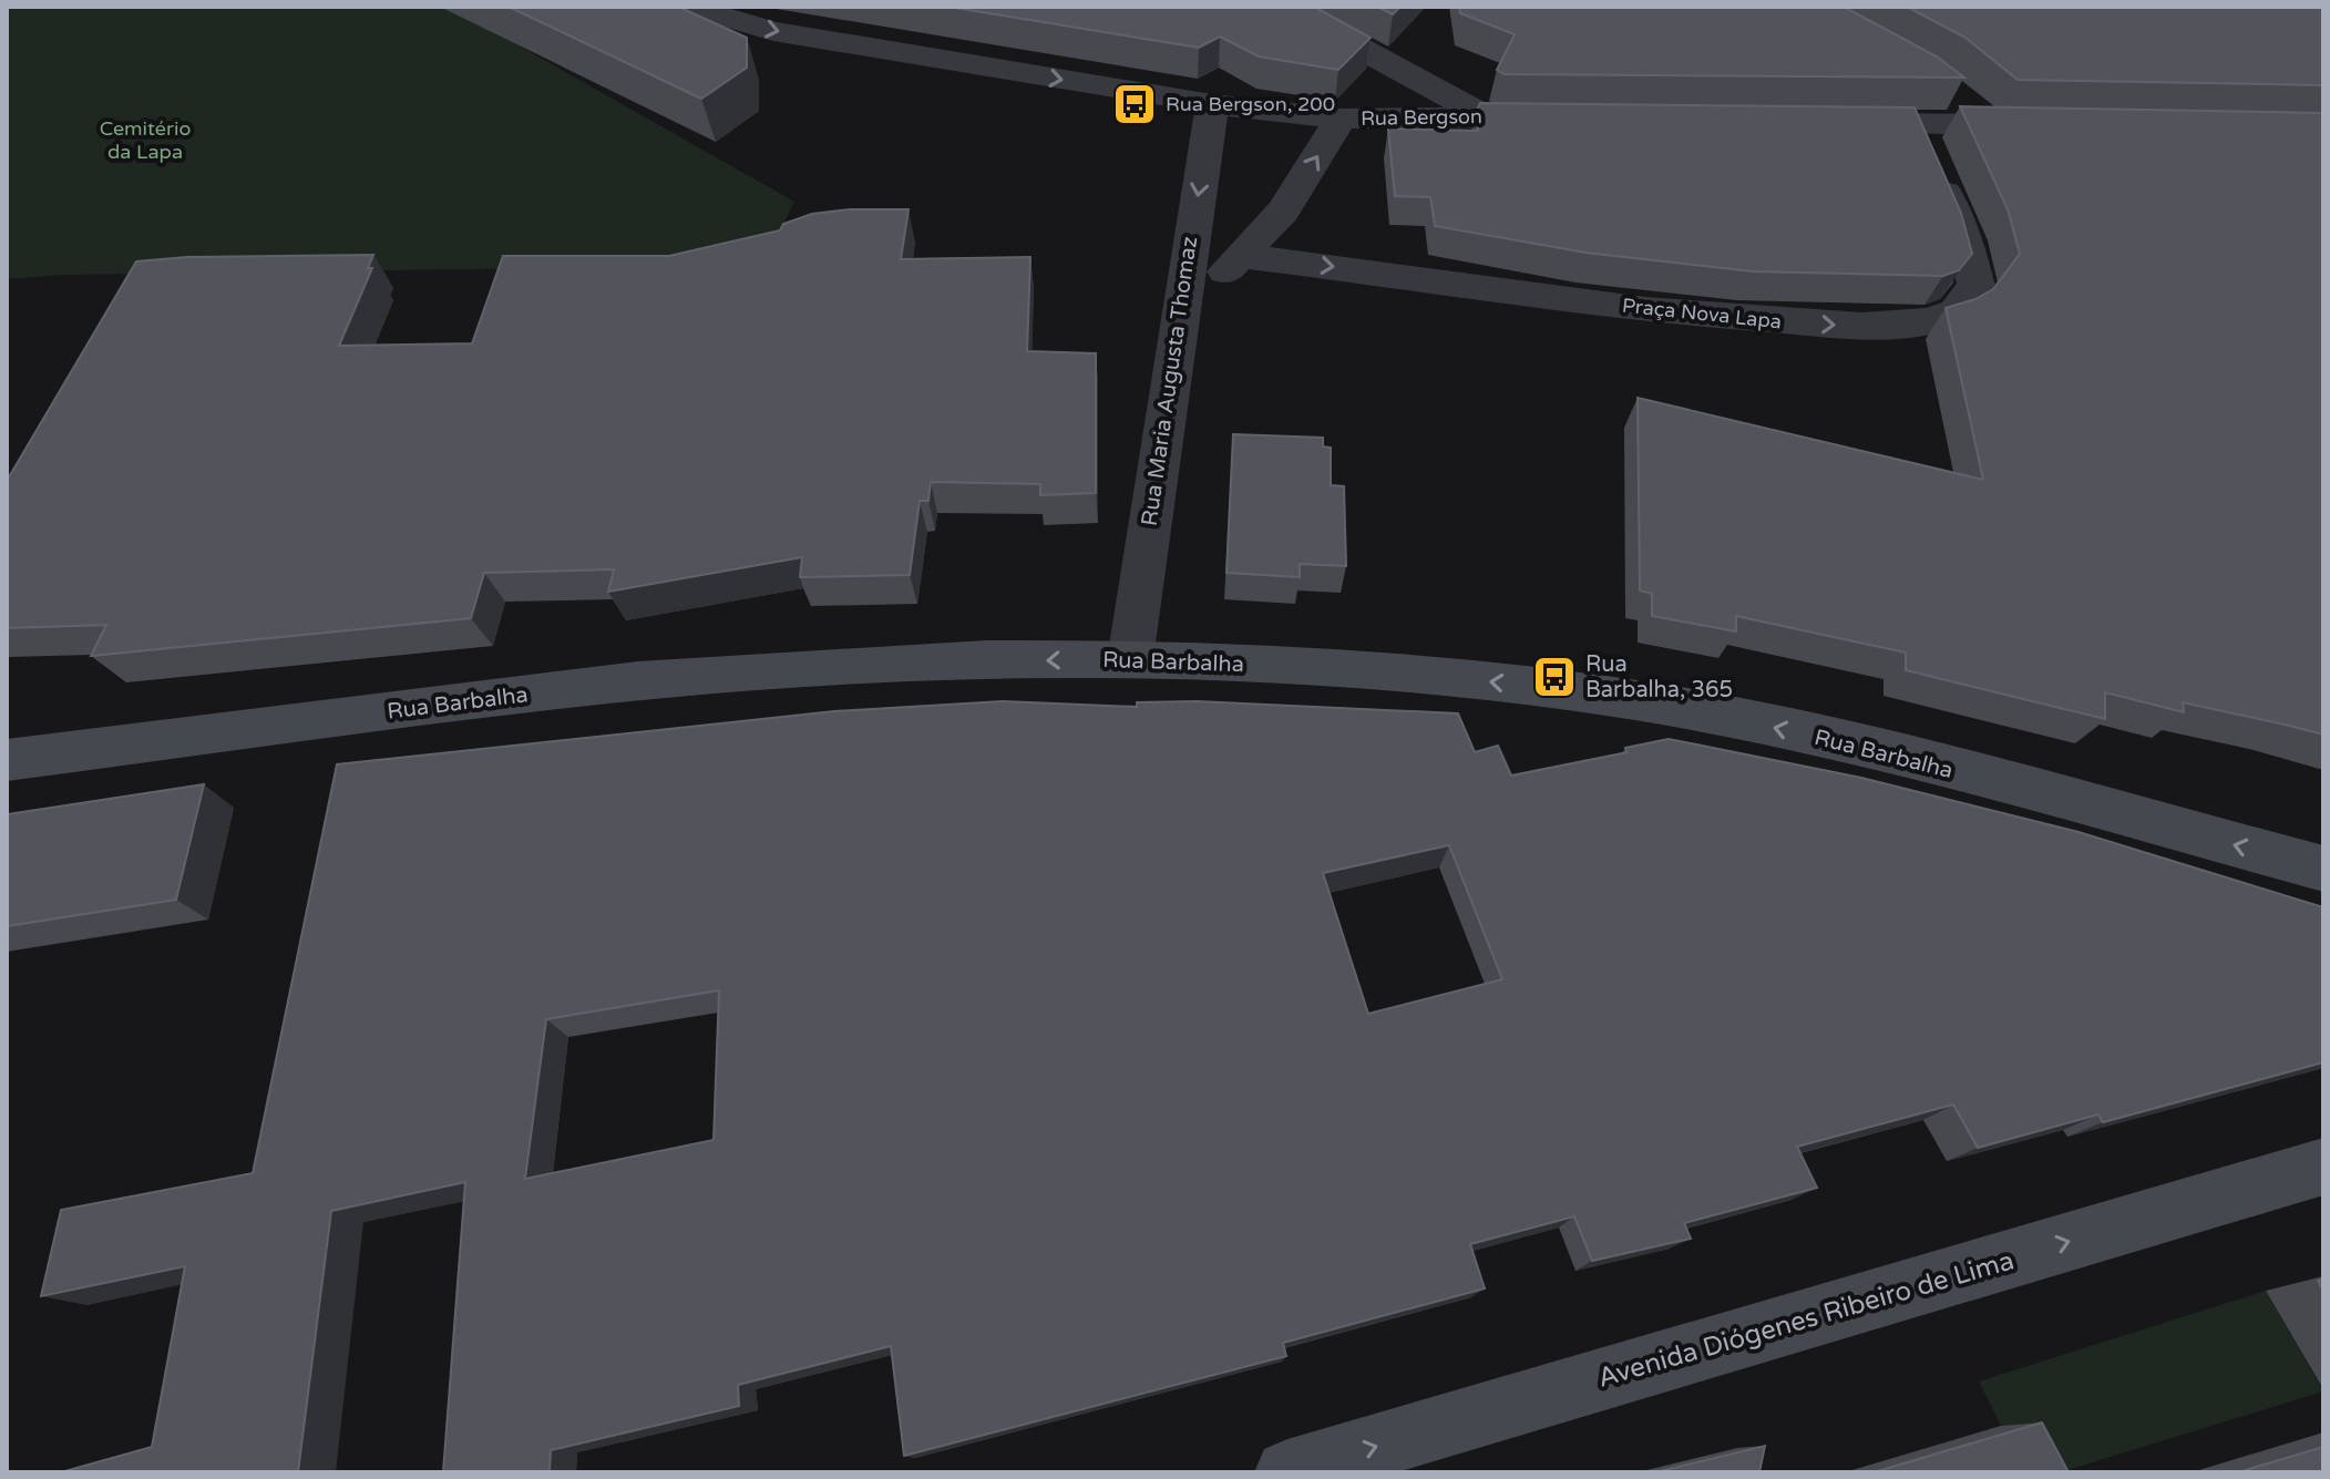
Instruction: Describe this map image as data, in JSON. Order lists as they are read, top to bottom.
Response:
{
  "streets": {
    "main road": ["Rua Barbalha", "Avenida Diógenes Ribeiro de Lima"],
    "street": ["Rua Bergson", "Praça Nova Lapa", "Rua Maria Augusta Thomaz"]
  },
  "crossings": [
    ["Rua Bergson", "Rua Maria Augusta Thomaz"],
    ["Rua Maria Augusta Thomaz", "Rua Barbalha"]
  ],
  "one_way": [
    "Rua Bergson",
    "Rua Maria Augusta Thomaz",
    "Rua Barbalha",
    "Avenida Diógenes Ribeiro de Lima"
  ],
  "parks": ["Cemitério da Lapa"],
  "places": {
    "bus stop": ["Rua Bergson, 200", "Rua Barbalha, 365"]
  }
}
